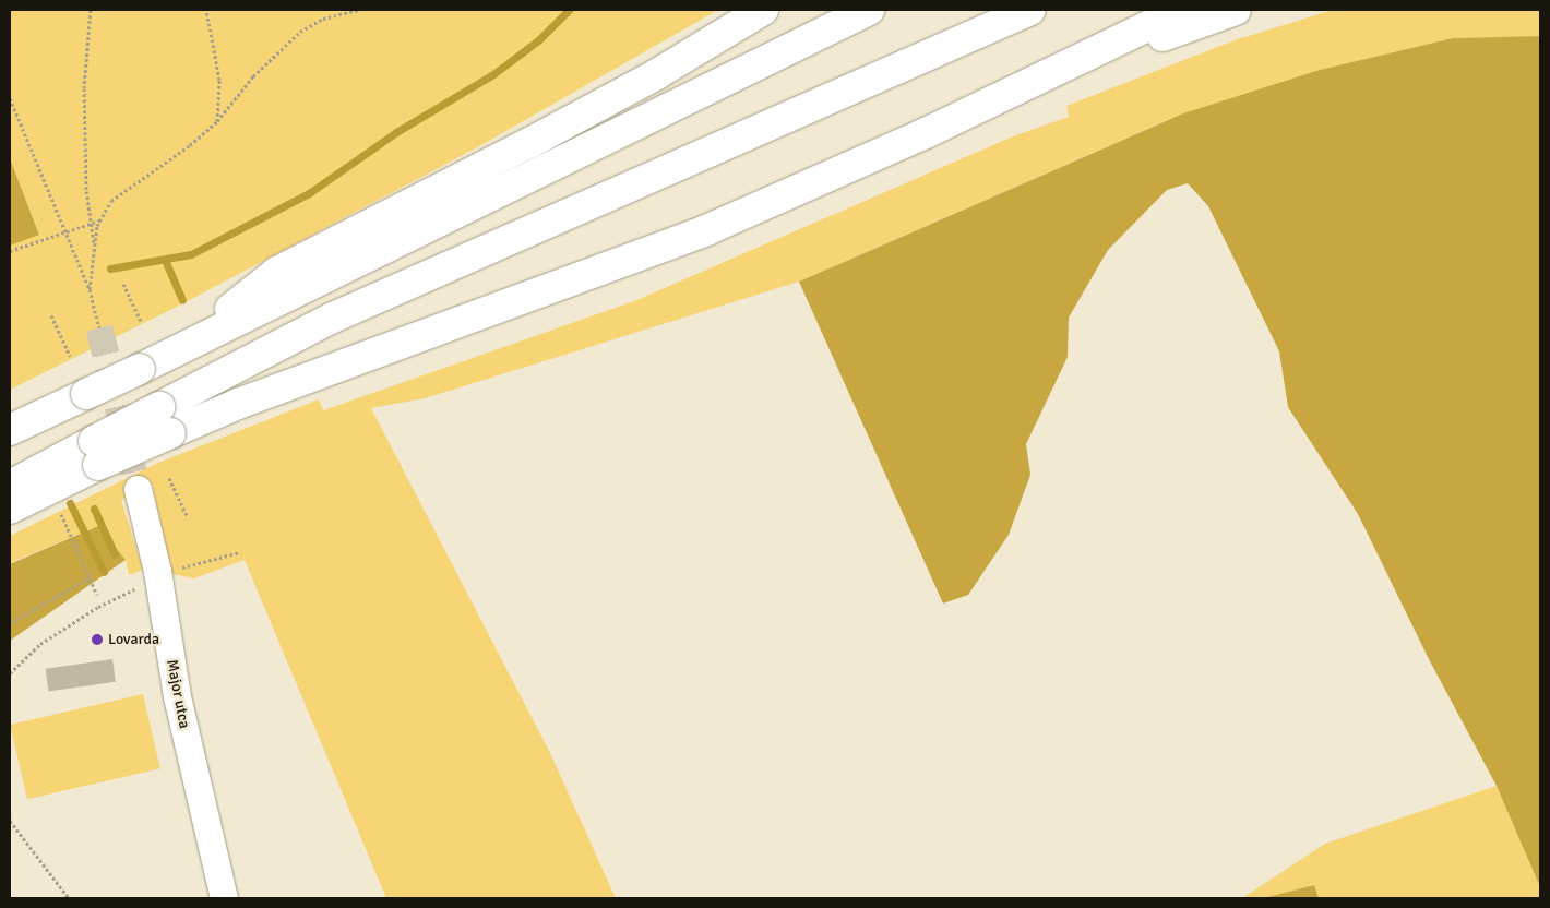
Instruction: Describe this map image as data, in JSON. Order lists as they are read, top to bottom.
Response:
{
  "streets": {
    "street": ["Major utca"]
  },
  "places": ["Lovarda"]
}
